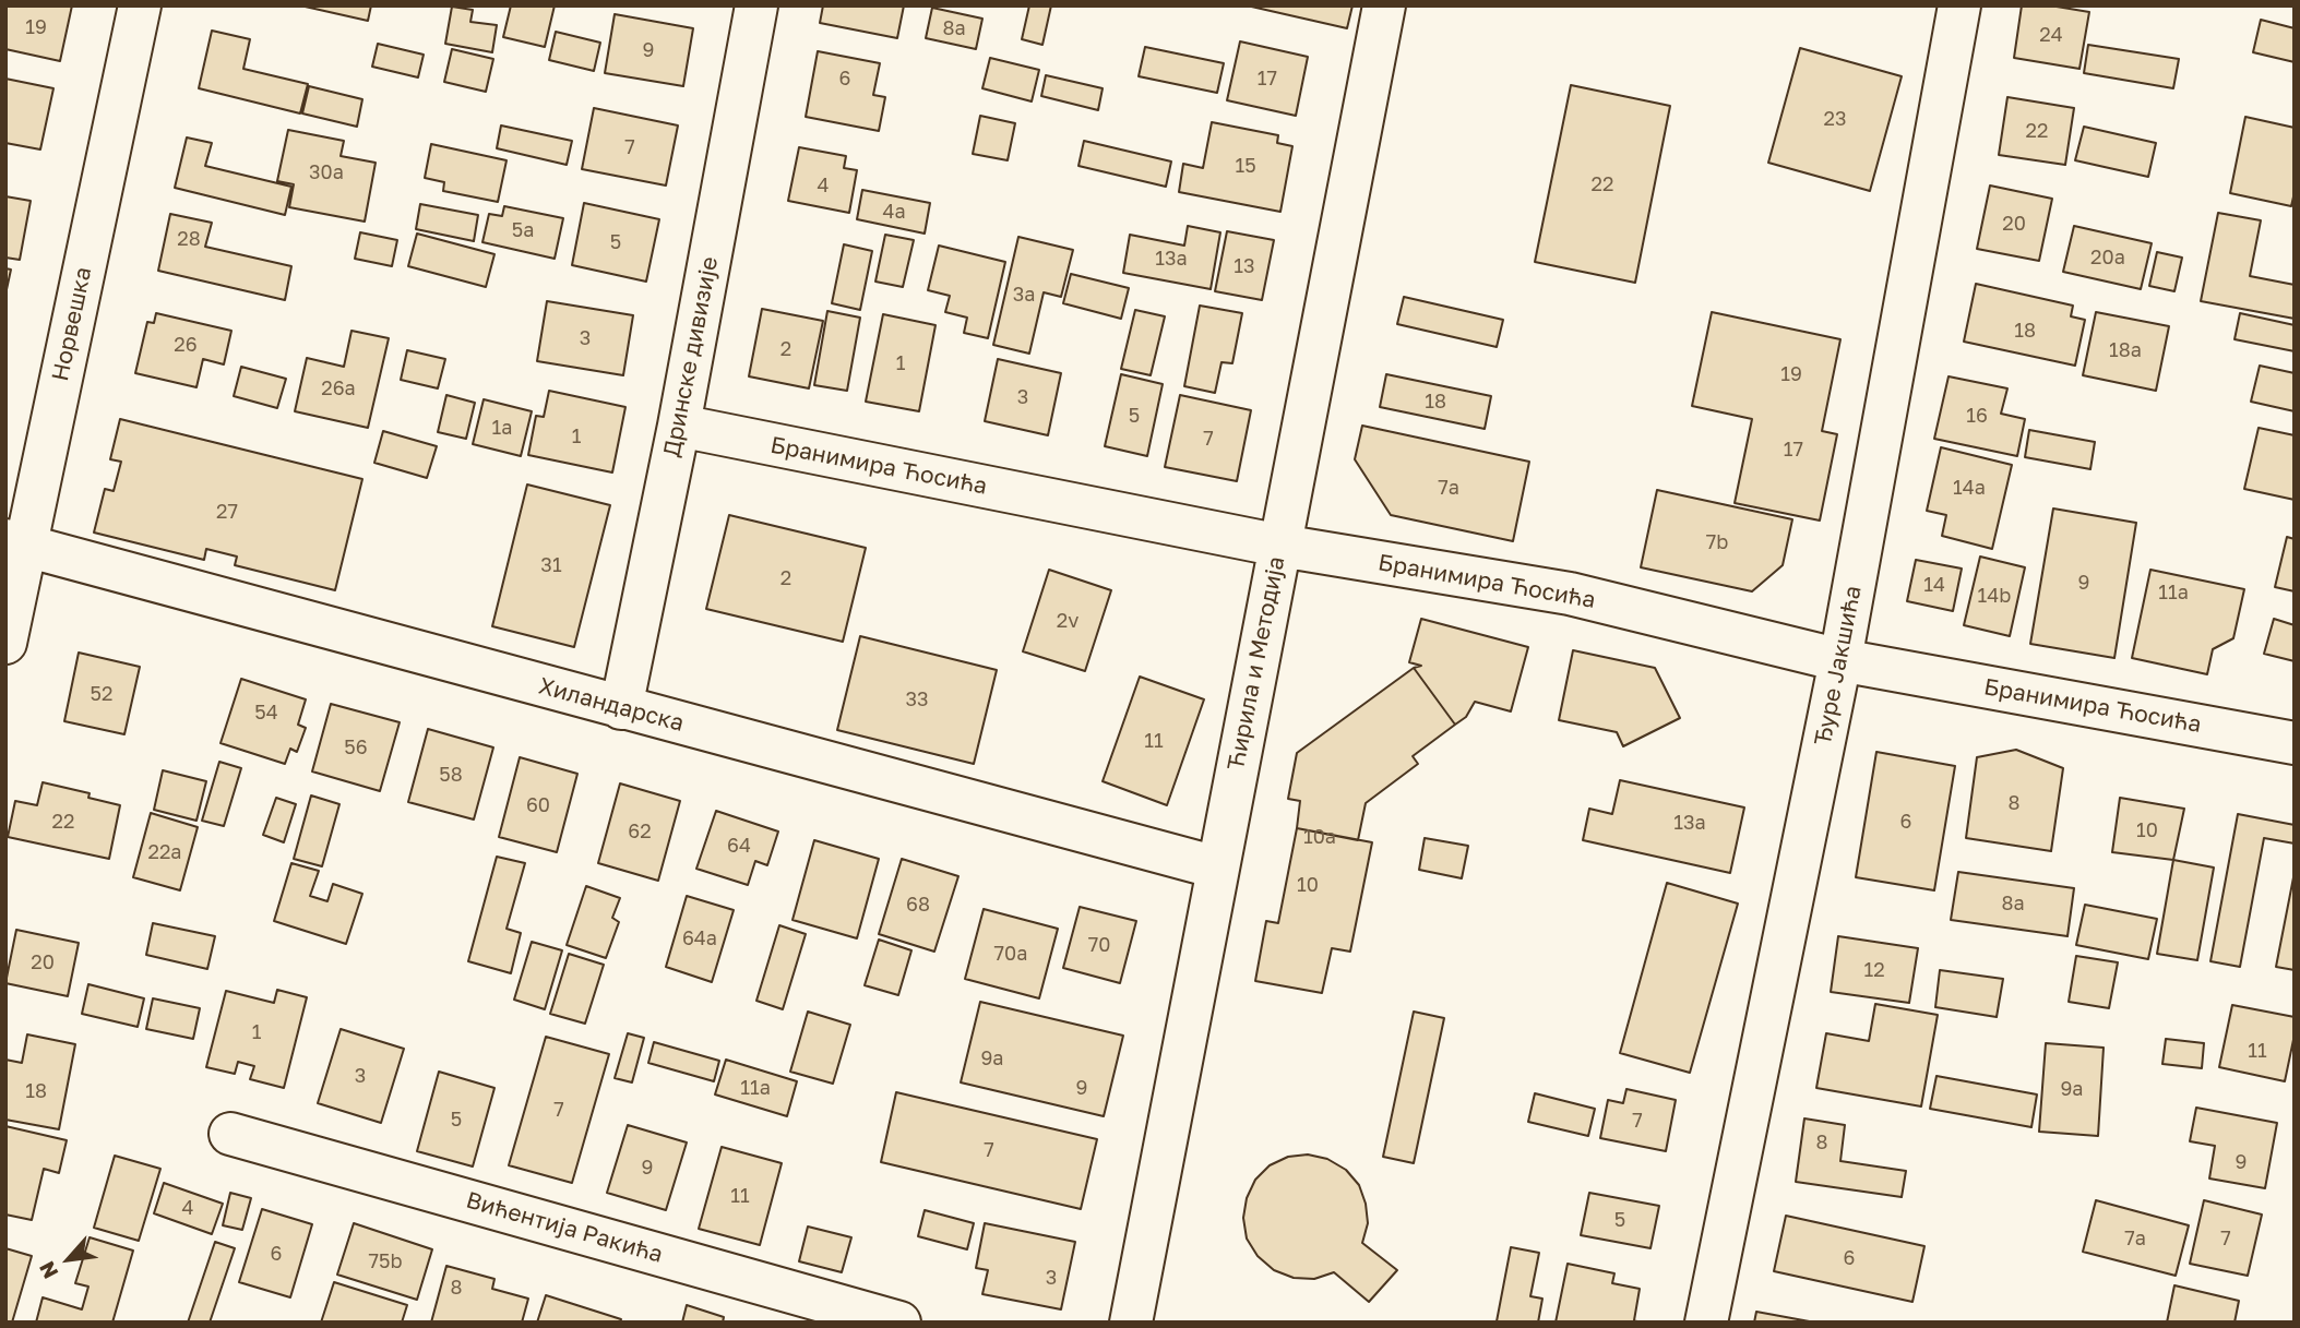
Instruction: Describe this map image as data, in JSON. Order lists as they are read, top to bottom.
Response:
{
  "streets": {
    "street": [
      "Норвешка",
      "Дринске дивизије",
      "Бранимира Ћосића",
      "Ћирила и Методија",
      "Ђуре Јакшића",
      "Хиландарска",
      "Вићентија Ракића"
    ]
  },
  "crossings": [
    ["Норвешка", "Хиландарска"],
    ["Дринске дивизије", "Бранимира Ћосића"],
    ["Дринске дивизије", "Хиландарска"],
    ["Бранимира Ћосића", "Ћирила и Методија"],
    ["Бранимира Ћосића", "Ђуре Јакшића"],
    ["Ћирила и Методија", "Хиландарска"]
  ],
  "house_numbers": [
    "19",
    "8a",
    "24",
    "9",
    "6",
    "17",
    "23",
    "22",
    "7",
    "15",
    "30a",
    "22",
    "4",
    "4a",
    "20",
    "5a",
    "28",
    "5",
    "20a",
    "13a",
    "13",
    "3a",
    "18",
    "3",
    "26",
    "2",
    "18a",
    "1",
    "19",
    "26a",
    "3",
    "18",
    "5",
    "16",
    "1a",
    "1",
    "7",
    "17",
    "7a",
    "14a",
    "27",
    "7b",
    "31",
    "2",
    "9",
    "14",
    "11a",
    "14b",
    "2v",
    "52",
    "33",
    "54",
    "11",
    "56",
    "58",
    "8",
    "60",
    "22",
    "6",
    "13a",
    "10",
    "62",
    "10a",
    "64",
    "22a",
    "10",
    "8a",
    "68",
    "64a",
    "70",
    "70a",
    "20",
    "12",
    "1",
    "11",
    "9a",
    "3",
    "11a",
    "9",
    "9a",
    "18",
    "7",
    "5",
    "7",
    "8",
    "7",
    "9",
    "9",
    "11",
    "4",
    "5",
    "7a",
    "7",
    "6",
    "6",
    "75b",
    "3",
    "8"
  ],
  "north": "bottom left"
}
